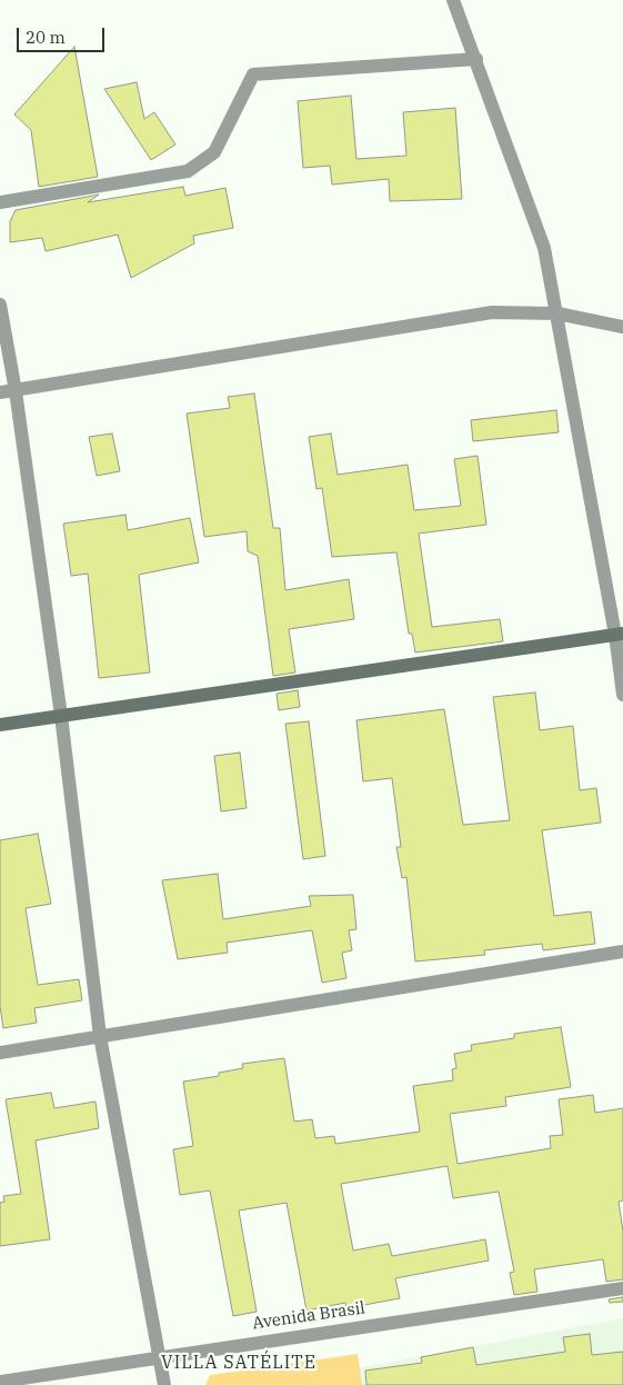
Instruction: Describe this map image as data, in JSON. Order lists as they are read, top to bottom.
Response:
{
  "streets": {
    "street": ["Avenida Brasil"]
  },
  "districts": ["VILLA SATÉLITE"],
  "scale_bar": "20 m"
}
